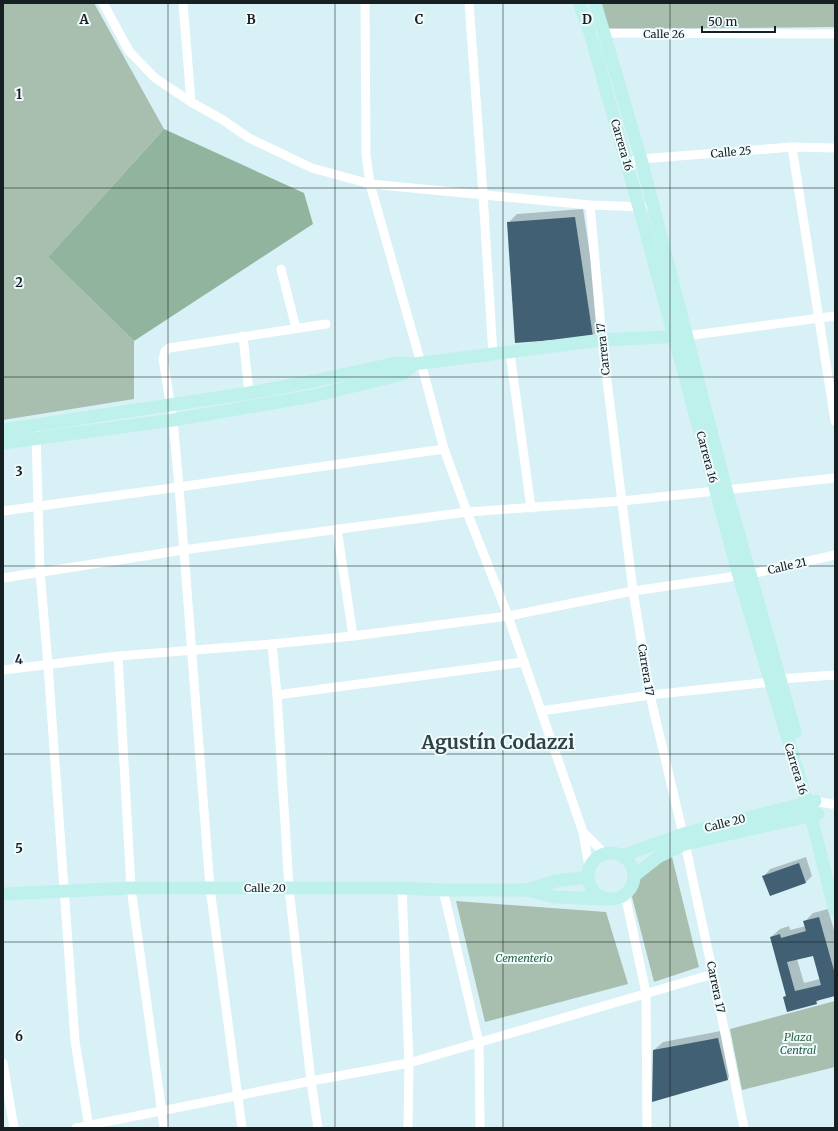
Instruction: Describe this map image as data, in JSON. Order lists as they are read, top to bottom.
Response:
{
  "streets": {
    "street": [
      "Calle 26",
      "Carrera 16",
      "Calle 25",
      "Carrera 17",
      "Calle 21",
      "Calle 20"
    ]
  },
  "crossings": [
    ["Calle 26", "Carrera 16"],
    ["Carrera 16", "Calle 25"],
    ["Carrera 16", "Calle 21"],
    ["Carrera 16", "Calle 20"],
    ["Carrera 17", "Calle 21"],
    ["Carrera 17", "Calle 20"]
  ],
  "districts": ["Agustín Codazzi"],
  "parks": ["Cementerio", "Plaza Central"],
  "scale_bar": "50 m",
  "grid": {
    "columns": [
      "A",
      "B",
      "C",
      "D"
    ],
    "rows": [
      "1",
      "2",
      "3",
      "4",
      "5",
      "6"
    ]
  }
}
